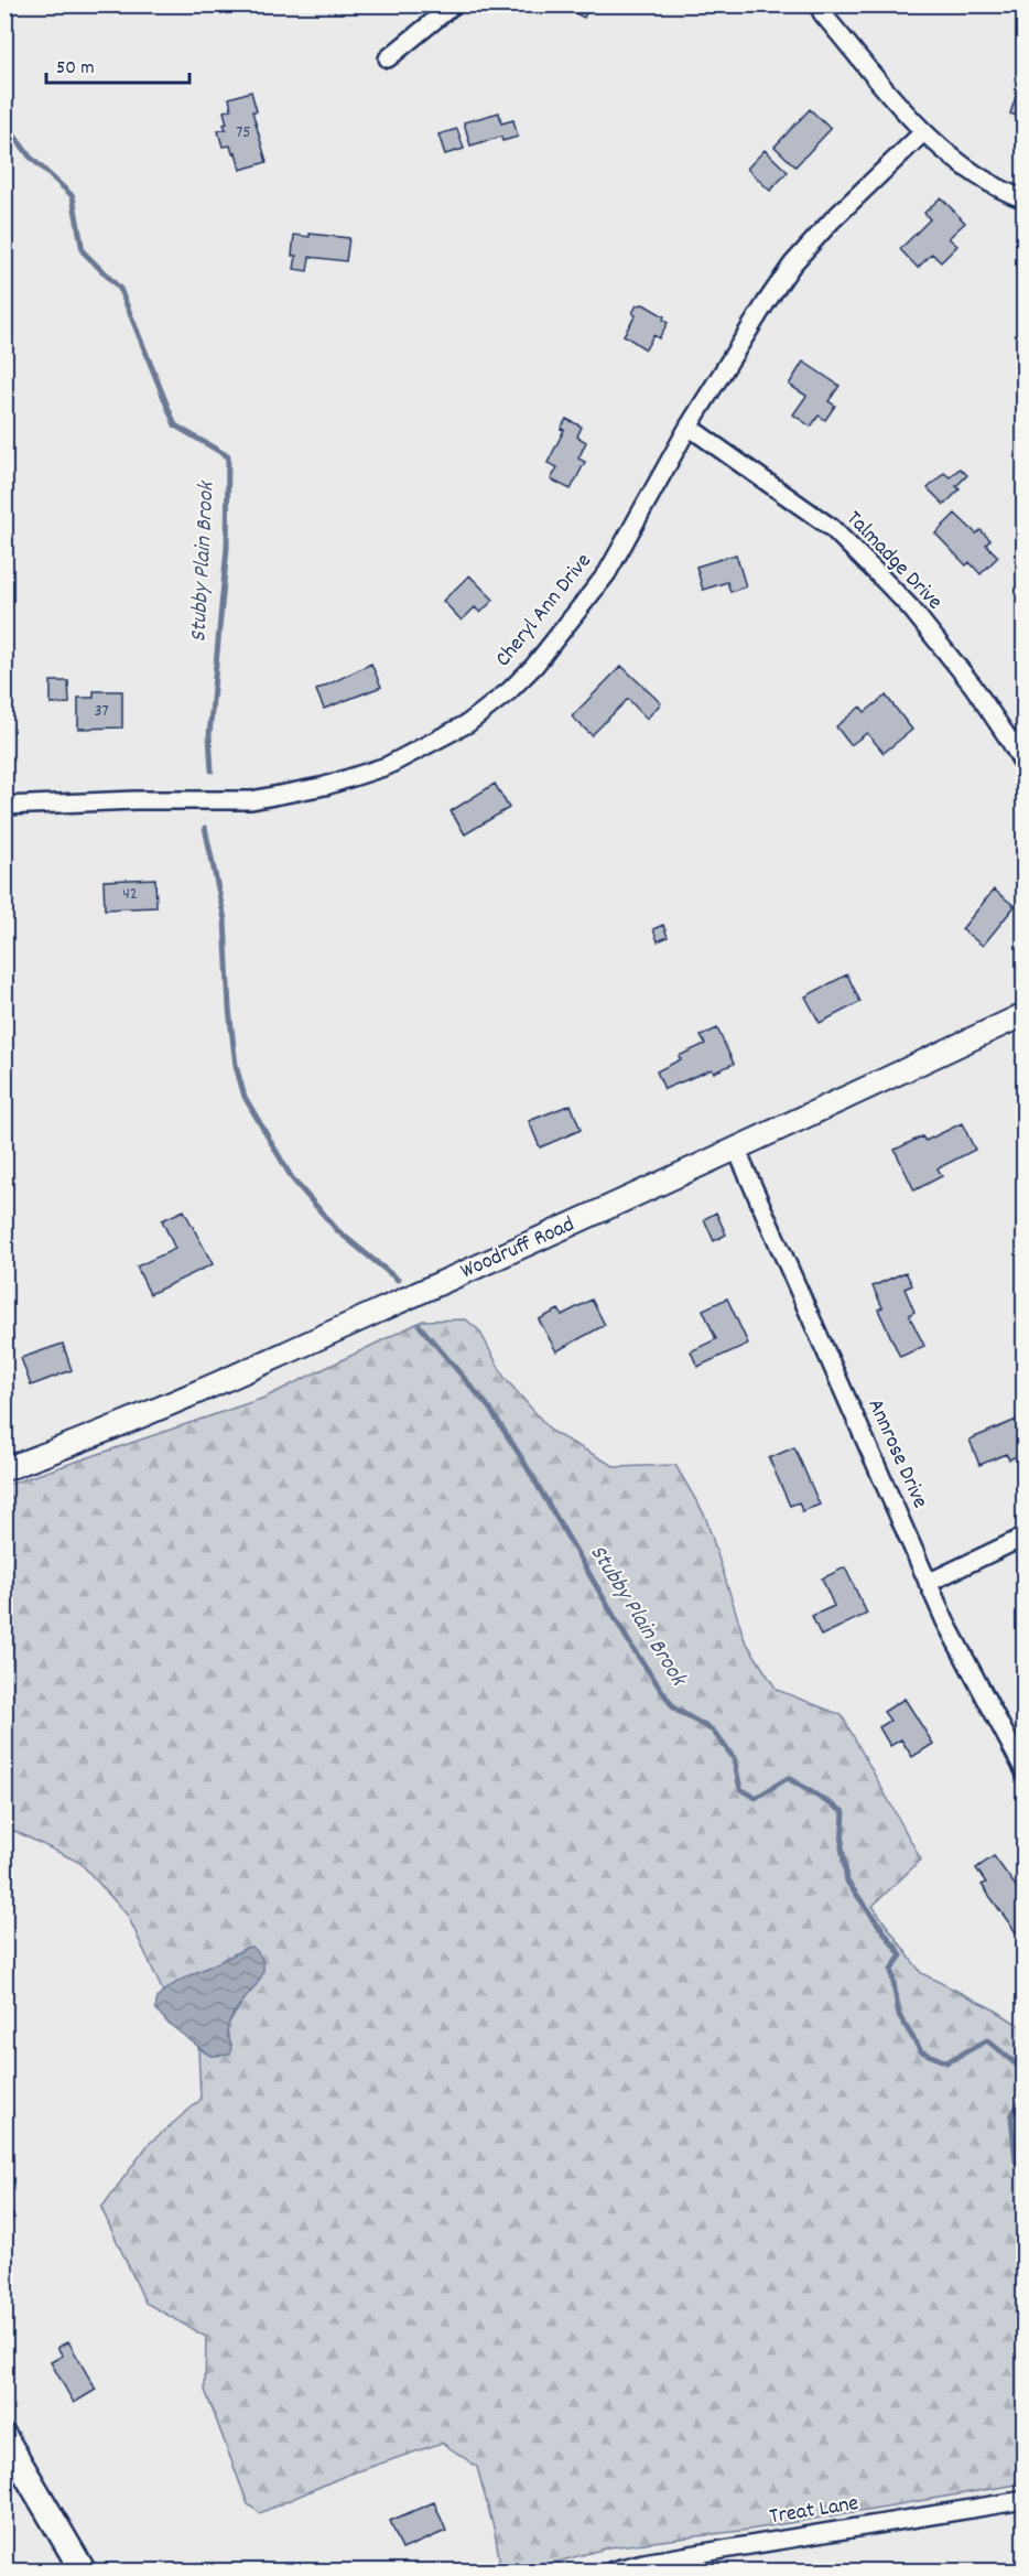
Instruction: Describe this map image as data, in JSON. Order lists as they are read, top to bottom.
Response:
{
  "streets": {
    "street": [
      "Talmadge Drive",
      "Cheryl Ann Drive",
      "Woodruff Road",
      "Annrose Drive",
      "Treat Lane"
    ]
  },
  "crossings": [
    ["Talmadge Drive", "Cheryl Ann Drive"],
    ["Woodruff Road", "Annrose Drive"]
  ],
  "water": ["Stubby Plain Brook"],
  "house_numbers": ["75", "37", "42"],
  "scale_bar": "50 m"
}
